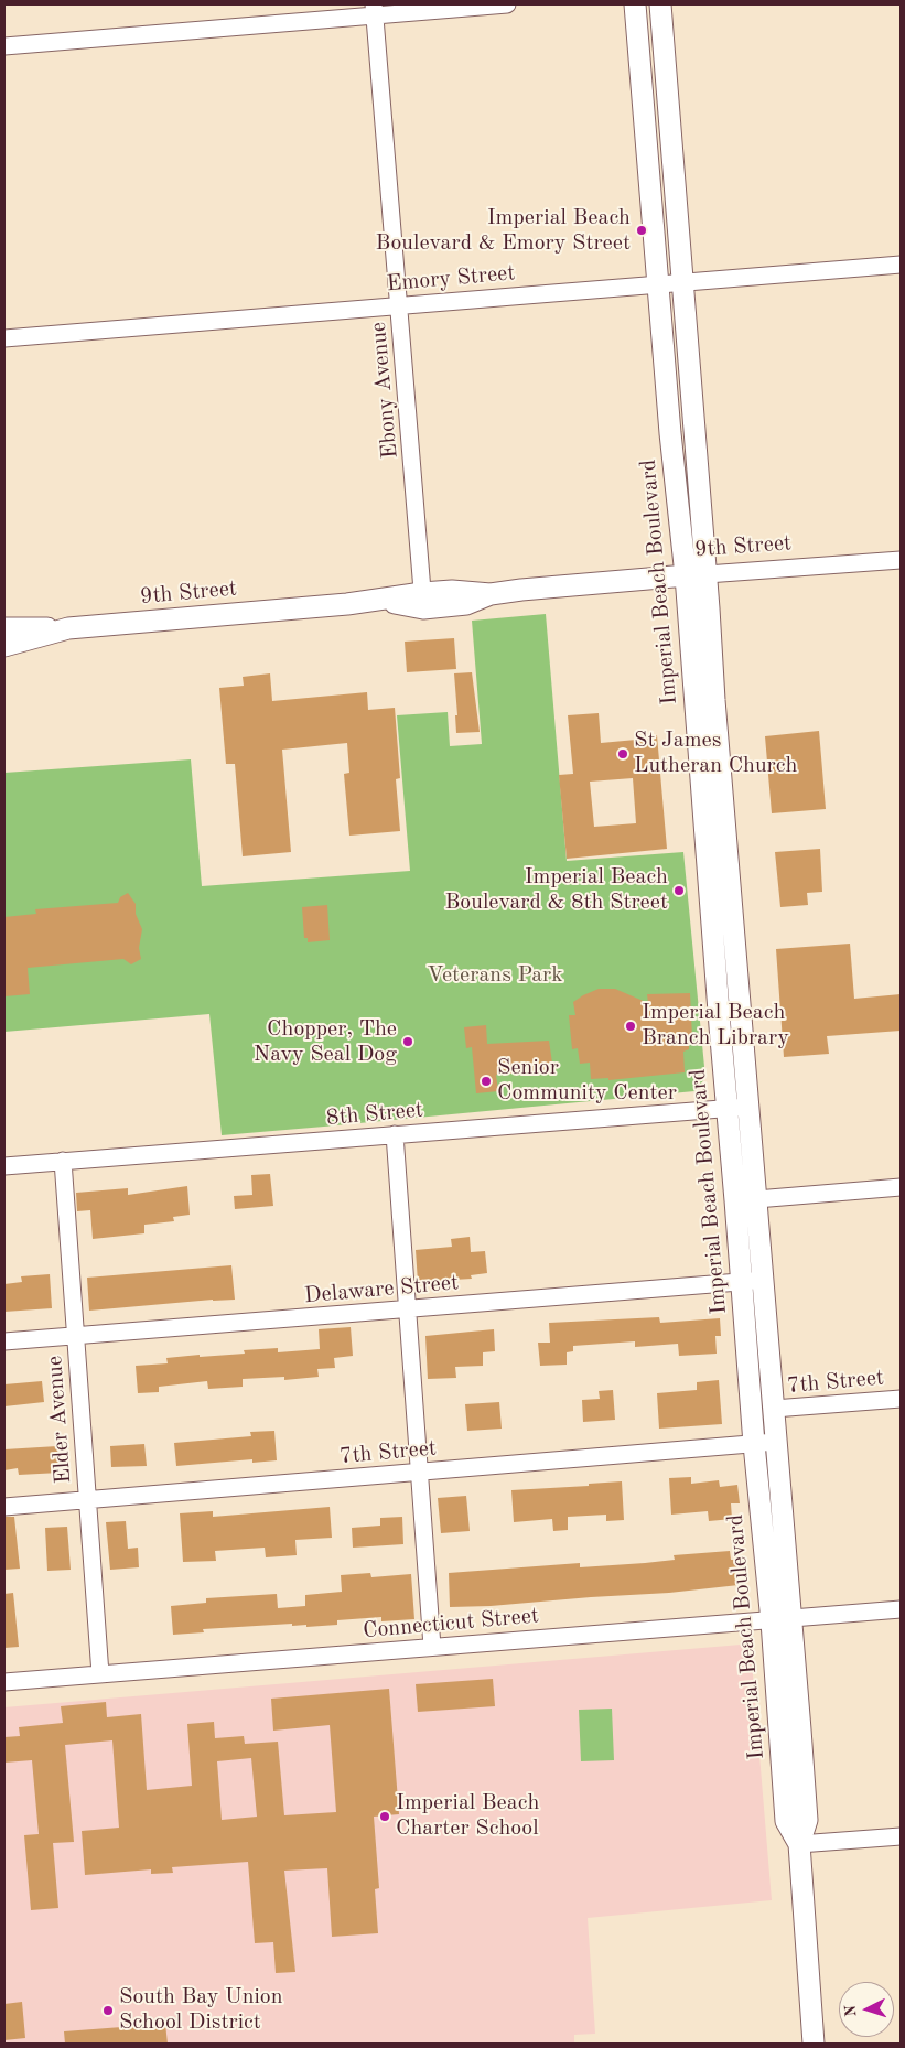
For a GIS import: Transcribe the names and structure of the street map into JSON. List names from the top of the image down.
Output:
{
  "streets": {
    "main road": ["9th Street", "Imperial Beach Boulevard"],
    "street": [
      "Emory Street",
      "Ebony Avenue",
      "8th Street",
      "Delaware Street",
      "7th Street",
      "Elder Avenue",
      "Connecticut Street"
    ]
  },
  "crossings": [
    ["Emory Street", "Ebony Avenue"],
    ["Emory Street", "Imperial Beach Boulevard"],
    ["Ebony Avenue", "9th Street"],
    ["9th Street", "Imperial Beach Boulevard"],
    ["Imperial Beach Boulevard", "8th Street"],
    ["Imperial Beach Boulevard", "Delaware Street"],
    ["Imperial Beach Boulevard", "7th Street"],
    ["Imperial Beach Boulevard", "Connecticut Street"],
    ["8th Street", "Elder Avenue"],
    ["Delaware Street", "Elder Avenue"],
    ["7th Street", "Elder Avenue"],
    ["Elder Avenue", "Connecticut Street"]
  ],
  "parks": ["Veterans Park"],
  "places": [
    "Imperial Beach Boulevard & Emory Street",
    "St James Lutheran Church",
    "Imperial Beach Boulevard & 8th Street",
    "Imperial Beach Branch Library",
    "Chopper, The Navy Seal Dog",
    "Senior Community Center",
    "Imperial Beach Charter School",
    "South Bay Union School District"
  ],
  "north": "left"
}
